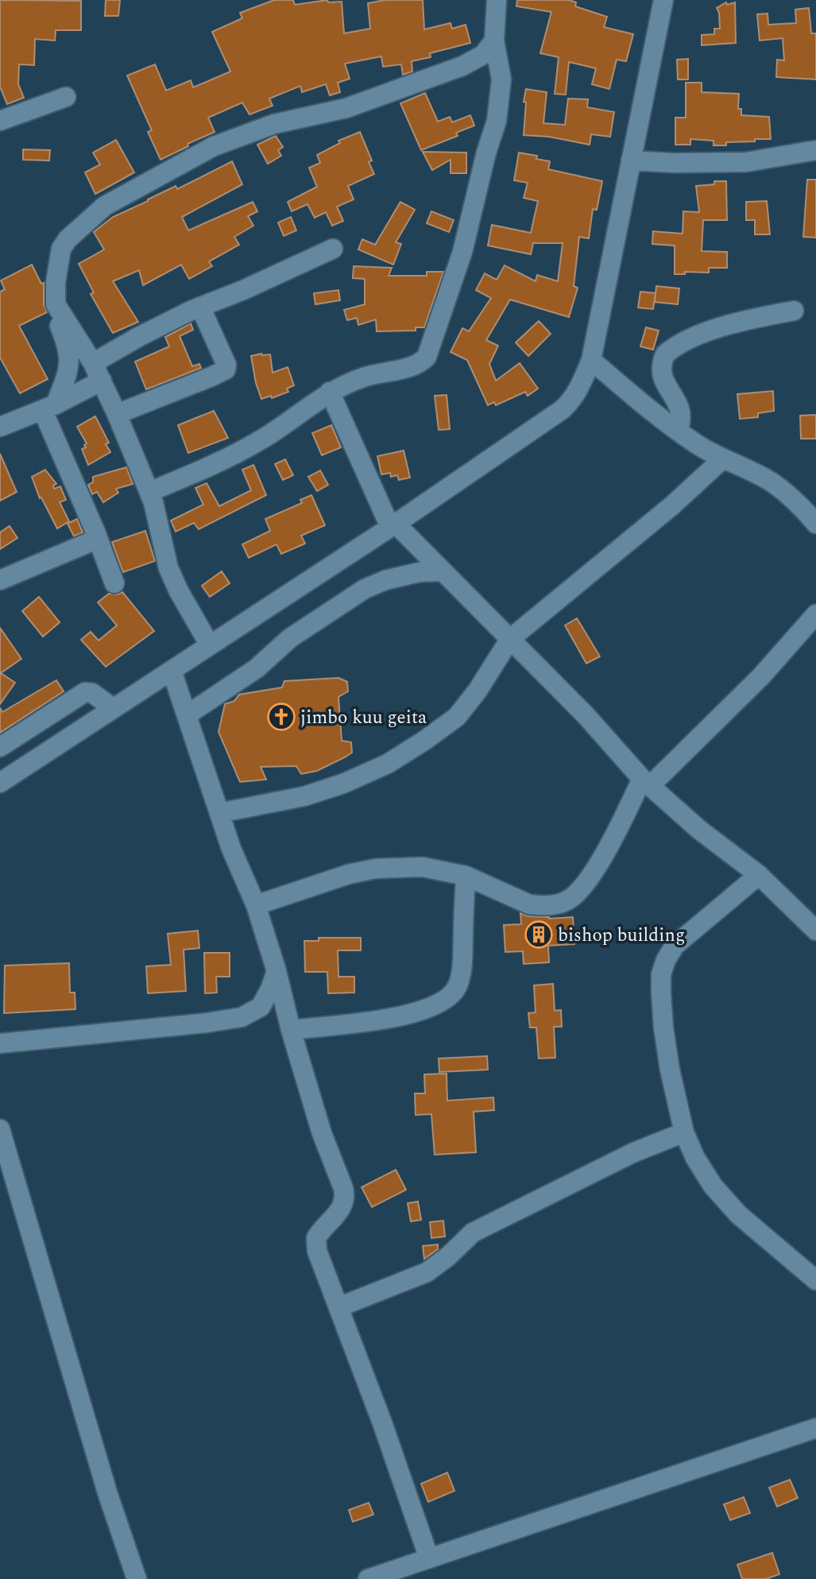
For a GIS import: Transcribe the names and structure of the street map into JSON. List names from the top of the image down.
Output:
{
  "places": {
    "church": ["jimbo kuu geita"],
    "building": ["bishop building"]
  }
}
